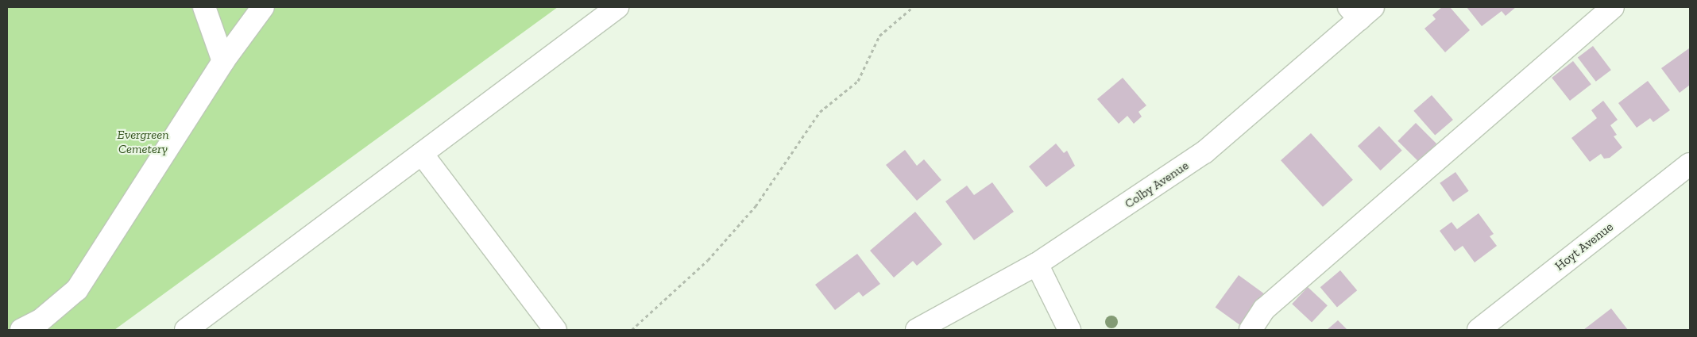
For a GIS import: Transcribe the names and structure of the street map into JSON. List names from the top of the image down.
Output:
{
  "streets": {
    "main road": ["Colby Avenue", "Hoyt Avenue"]
  },
  "parks": ["Evergreen Cemetery"]
}
